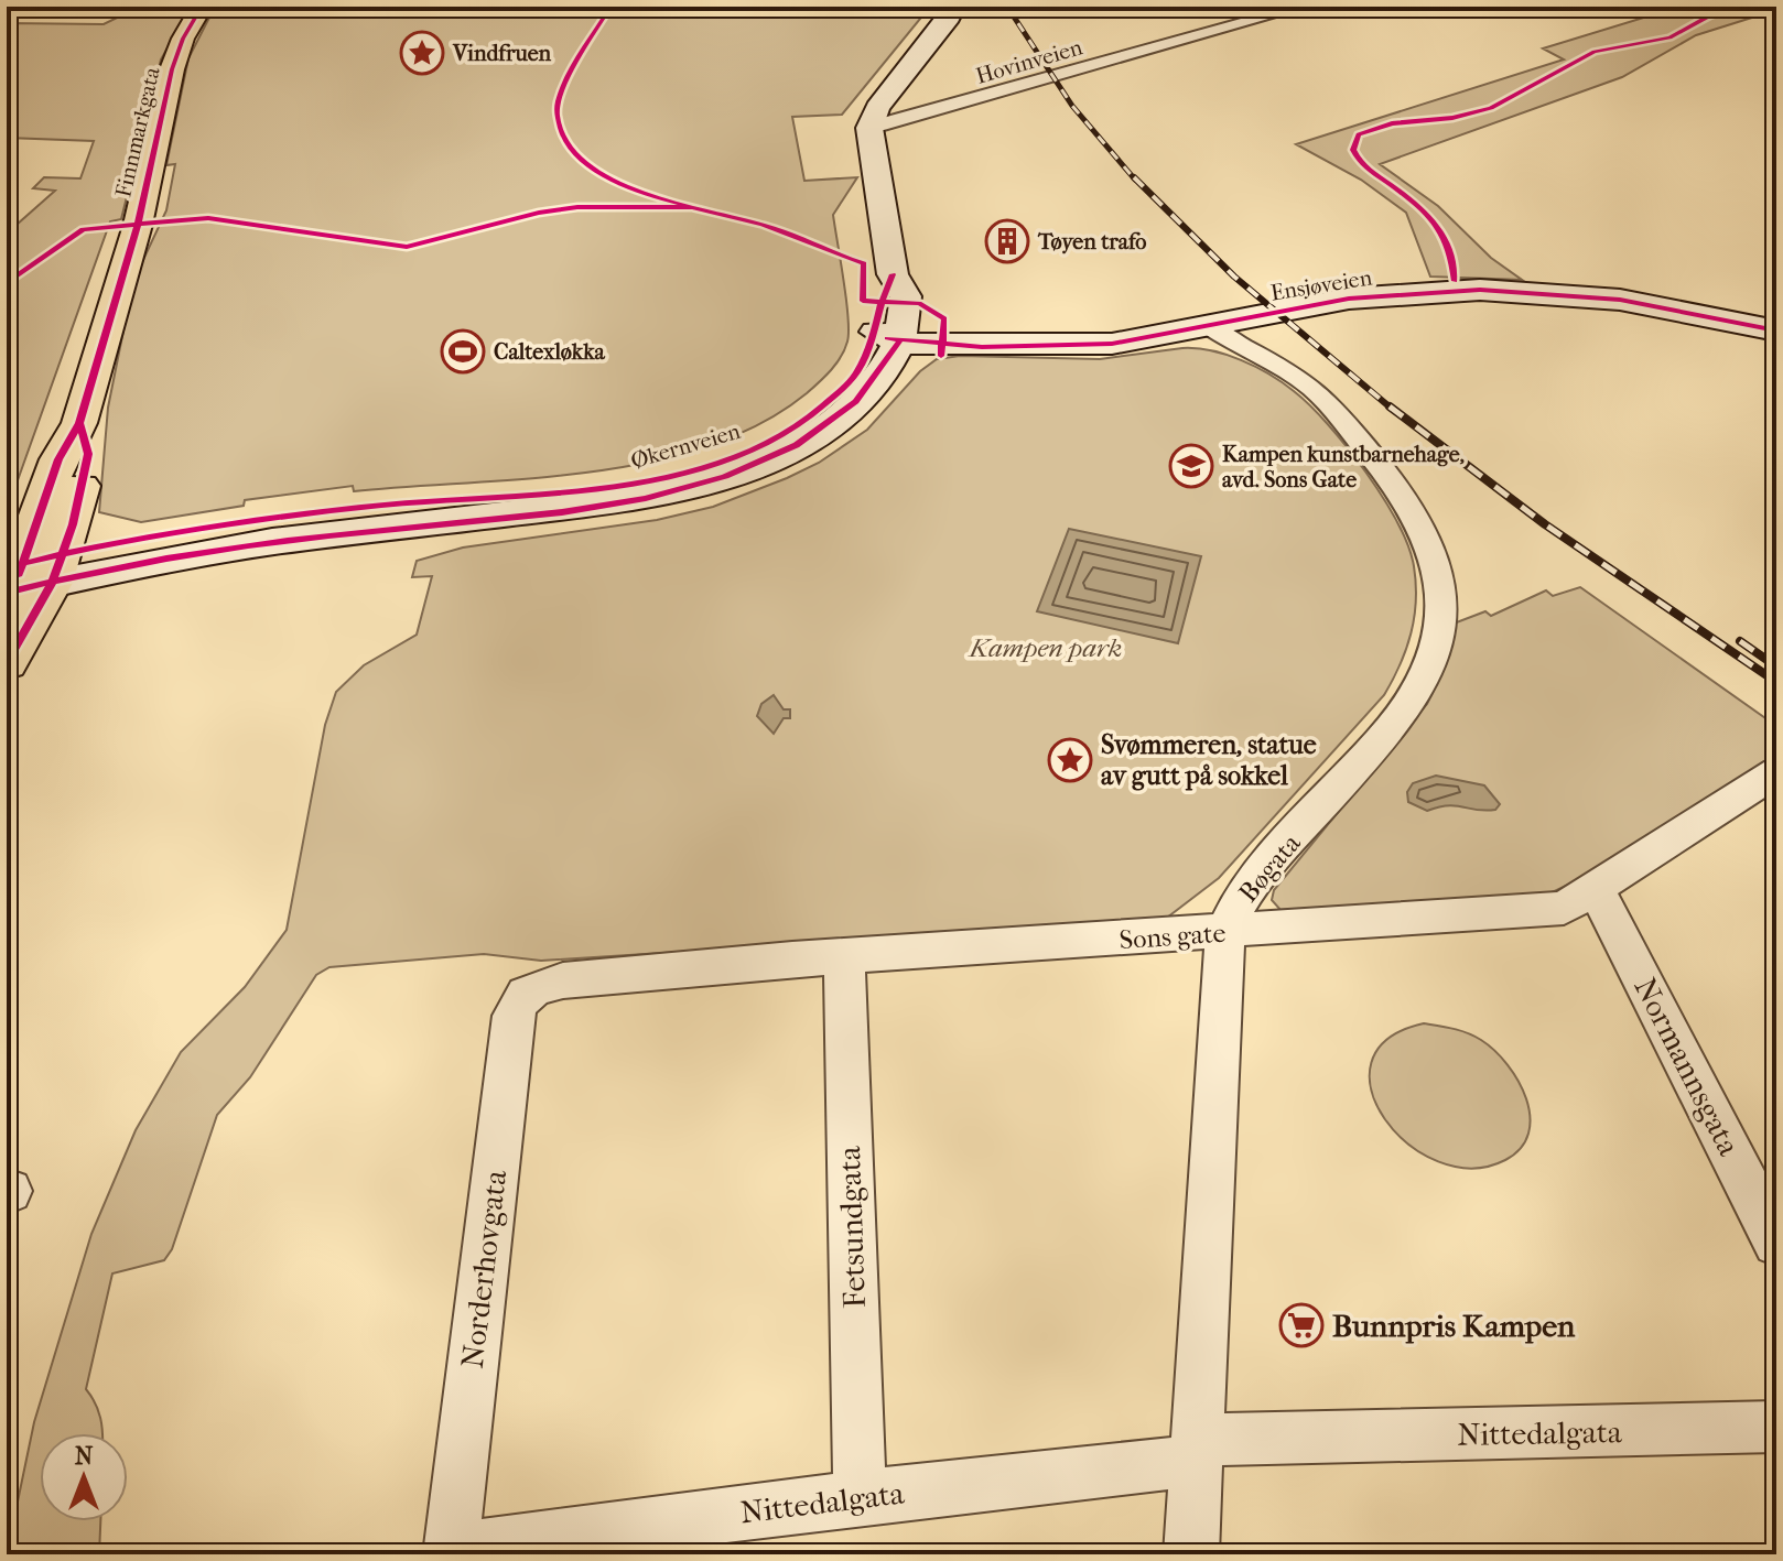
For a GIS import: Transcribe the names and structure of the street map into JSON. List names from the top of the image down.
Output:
{
  "streets": {
    "main road": ["Finnmarkgata", "Ensjøveien", "Økernveien"],
    "street": [
      "Hovinveien",
      "Bøgata",
      "Sons gate",
      "Normannsgata",
      "Fetsundgata",
      "Norderhovgata",
      "Nittedalgata"
    ]
  },
  "crossings": [
    ["Hovinveien", "Økernveien"],
    ["Finnmarkgata", "Økernveien"],
    ["Ensjøveien", "Økernveien"],
    ["Ensjøveien", "Bøgata"],
    ["Bøgata", "Sons gate"],
    ["Bøgata", "Nittedalgata"],
    ["Sons gate", "Normannsgata"],
    ["Sons gate", "Fetsundgata"],
    ["Sons gate", "Norderhovgata"],
    ["Fetsundgata", "Nittedalgata"],
    ["Norderhovgata", "Nittedalgata"]
  ],
  "parks": ["Kampen park"],
  "places": {
    "place": ["Vindfruen", "Svømmeren, statue av gutt på sokkel"],
    "building": ["Tøyen trafo"],
    "sports": ["Caltexløkka"],
    "school or university": ["Kampen kunstbarnehage, avd. Sons Gate"],
    "supermarket": ["Bunnpris Kampen"]
  },
  "north": "top"
}
